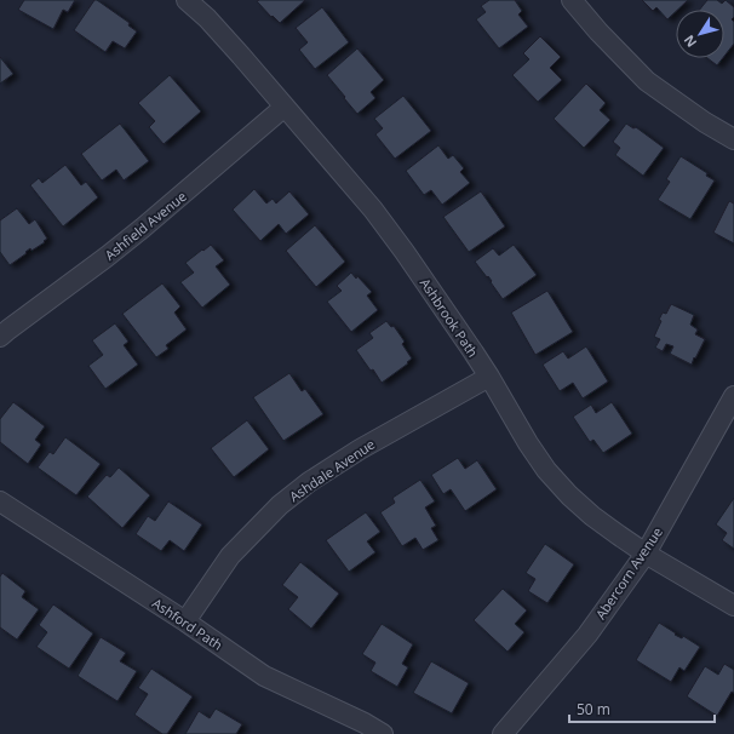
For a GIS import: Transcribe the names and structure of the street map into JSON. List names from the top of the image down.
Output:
{
  "streets": {
    "street": [
      "Ashfield Avenue",
      "Ashbrook Path",
      "Ashdale Avenue",
      "Abercorn Avenue",
      "Ashford Path"
    ]
  },
  "crossings": [
    ["Ashfield Avenue", "Ashbrook Path"],
    ["Ashbrook Path", "Ashdale Avenue"],
    ["Ashbrook Path", "Abercorn Avenue"],
    ["Ashdale Avenue", "Ashford Path"]
  ],
  "scale_bar": "50 m",
  "north": "bottom left"
}
